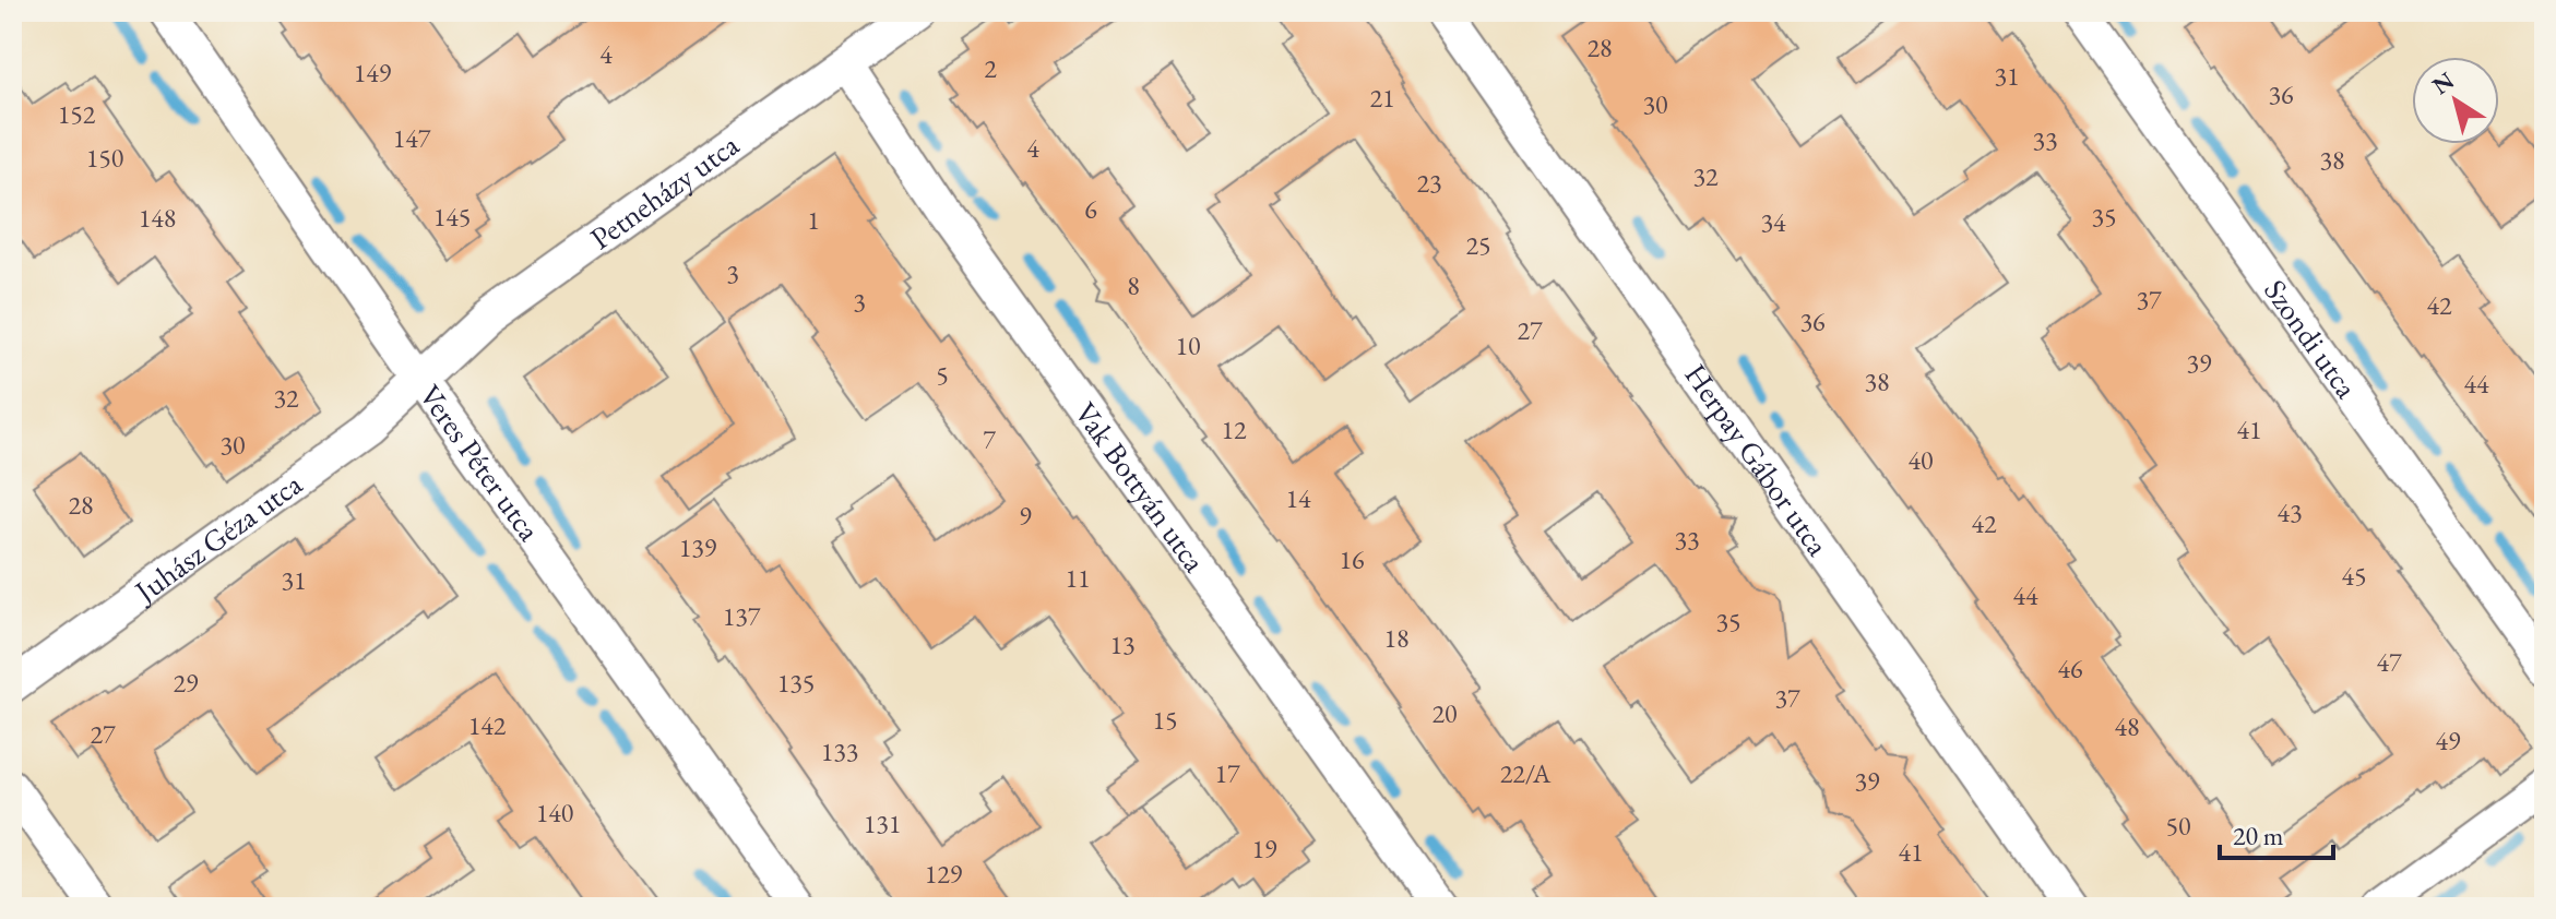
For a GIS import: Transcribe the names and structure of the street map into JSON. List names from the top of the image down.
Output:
{
  "streets": {
    "street": [
      "Petneházy utca",
      "Szondi utca",
      "Herpay Gábor utca",
      "Veres Péter utca",
      "Vak Bottyán utca",
      "Juhász Géza utca"
    ]
  },
  "crossings": [
    ["Petneházy utca", "Veres Péter utca"],
    ["Petneházy utca", "Vak Bottyán utca"],
    ["Petneházy utca", "Juhász Géza utca"],
    ["Veres Péter utca", "Juhász Géza utca"]
  ],
  "house_numbers": [
    "28",
    "4",
    "2",
    "149",
    "31",
    "36",
    "21",
    "30",
    "152",
    "147",
    "33",
    "4",
    "150",
    "38",
    "32",
    "23",
    "6",
    "145",
    "35",
    "148",
    "1",
    "34",
    "25",
    "3",
    "8",
    "37",
    "3",
    "42",
    "36",
    "27",
    "10",
    "39",
    "5",
    "38",
    "44",
    "32",
    "12",
    "41",
    "7",
    "30",
    "40",
    "14",
    "28",
    "43",
    "9",
    "42",
    "33",
    "139",
    "16",
    "45",
    "11",
    "31",
    "44",
    "137",
    "35",
    "18",
    "13",
    "47",
    "46",
    "29",
    "135",
    "37",
    "20",
    "15",
    "142",
    "48",
    "27",
    "49",
    "133",
    "17",
    "22/A",
    "39",
    "140",
    "131",
    "50",
    "19",
    "41",
    "129"
  ],
  "scale_bar": "20 m",
  "north": "top left"
}
